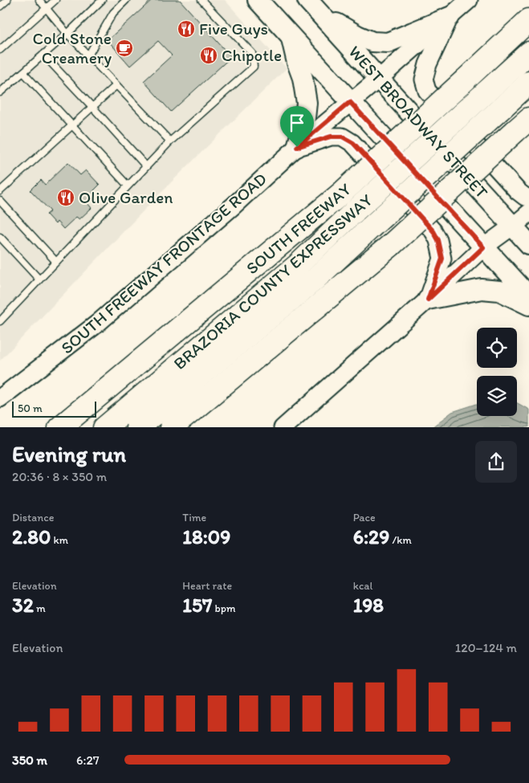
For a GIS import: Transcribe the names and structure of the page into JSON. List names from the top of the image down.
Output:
{
  "streets": {
    "highway": ["SOUTH FREEWAY", "BRAZORIA COUNTY EXPRESSWAY"],
    "main road": ["WEST BROADWAY STREET", "SOUTH FREEWAY FRONTAGE ROAD"]
  },
  "crossings": [
    ["WEST BROADWAY STREET", "SOUTH FREEWAY FRONTAGE ROAD"]
  ],
  "places": {
    "restaurant": ["Five Guys", "Chipotle", "Olive Garden"],
    "cafe": ["Cold Stone Creamery"]
  },
  "scale_bar": "50 m",
  "page": {
    "scale": "50 m",
    "heading": ["Evening run", "20:36 · 8 × 350 m"],
    "stats": [
      ["Distance", "2.80 km"],
      ["Time", "18:09"],
      ["Pace", "6:29 /km"],
      ["Elevation", "32 m"],
      ["Heart rate", "157 bpm"],
      ["kcal", "198"]
    ],
    "chart": ["Elevation", "120–124 m"],
    "list": [
      {
        "name": "350 m",
        "note": "6:27"
      }
    ]
  }
}
